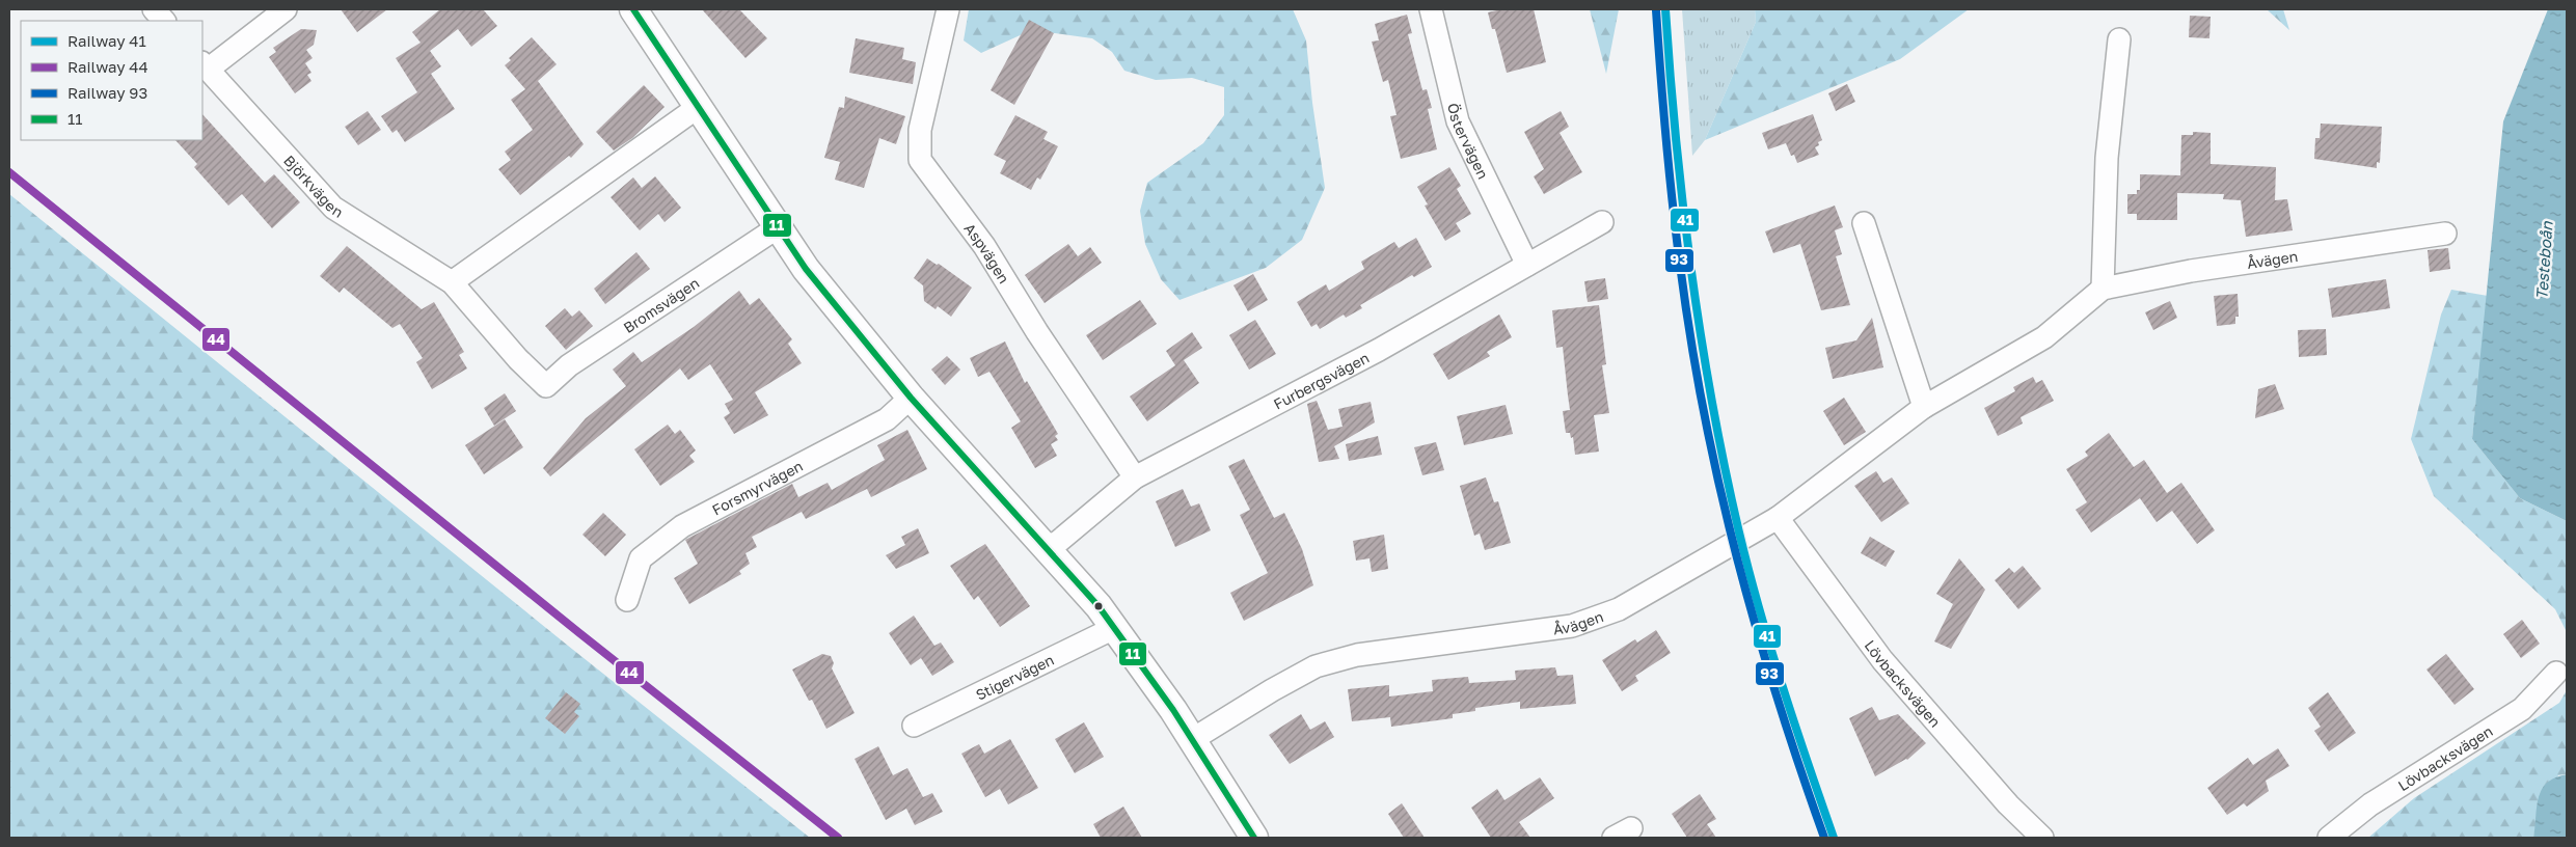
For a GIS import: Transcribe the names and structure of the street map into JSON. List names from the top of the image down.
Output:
{
  "streets": {
    "street": [
      "Östervägen",
      "Björkvägen",
      "Aspvägen",
      "Åvägen",
      "Bromsvägen",
      "Furbergsvägen",
      "Forsmyrvägen",
      "Stigervägen",
      "Lövbacksvägen"
    ]
  },
  "crossings": [
    ["Östervägen", "Furbergsvägen"],
    ["Björkvägen", "Bromsvägen"],
    ["Aspvägen", "Furbergsvägen"],
    ["Åvägen", "Lövbacksvägen"]
  ],
  "water": ["Testeboån"],
  "lines": [
    "rail line 41",
    "transit line 11",
    "rail line 93",
    "rail line 44"
  ],
  "legend": [
    "Railway 41",
    "Railway 44",
    "Railway 93",
    "11"
  ]
}
